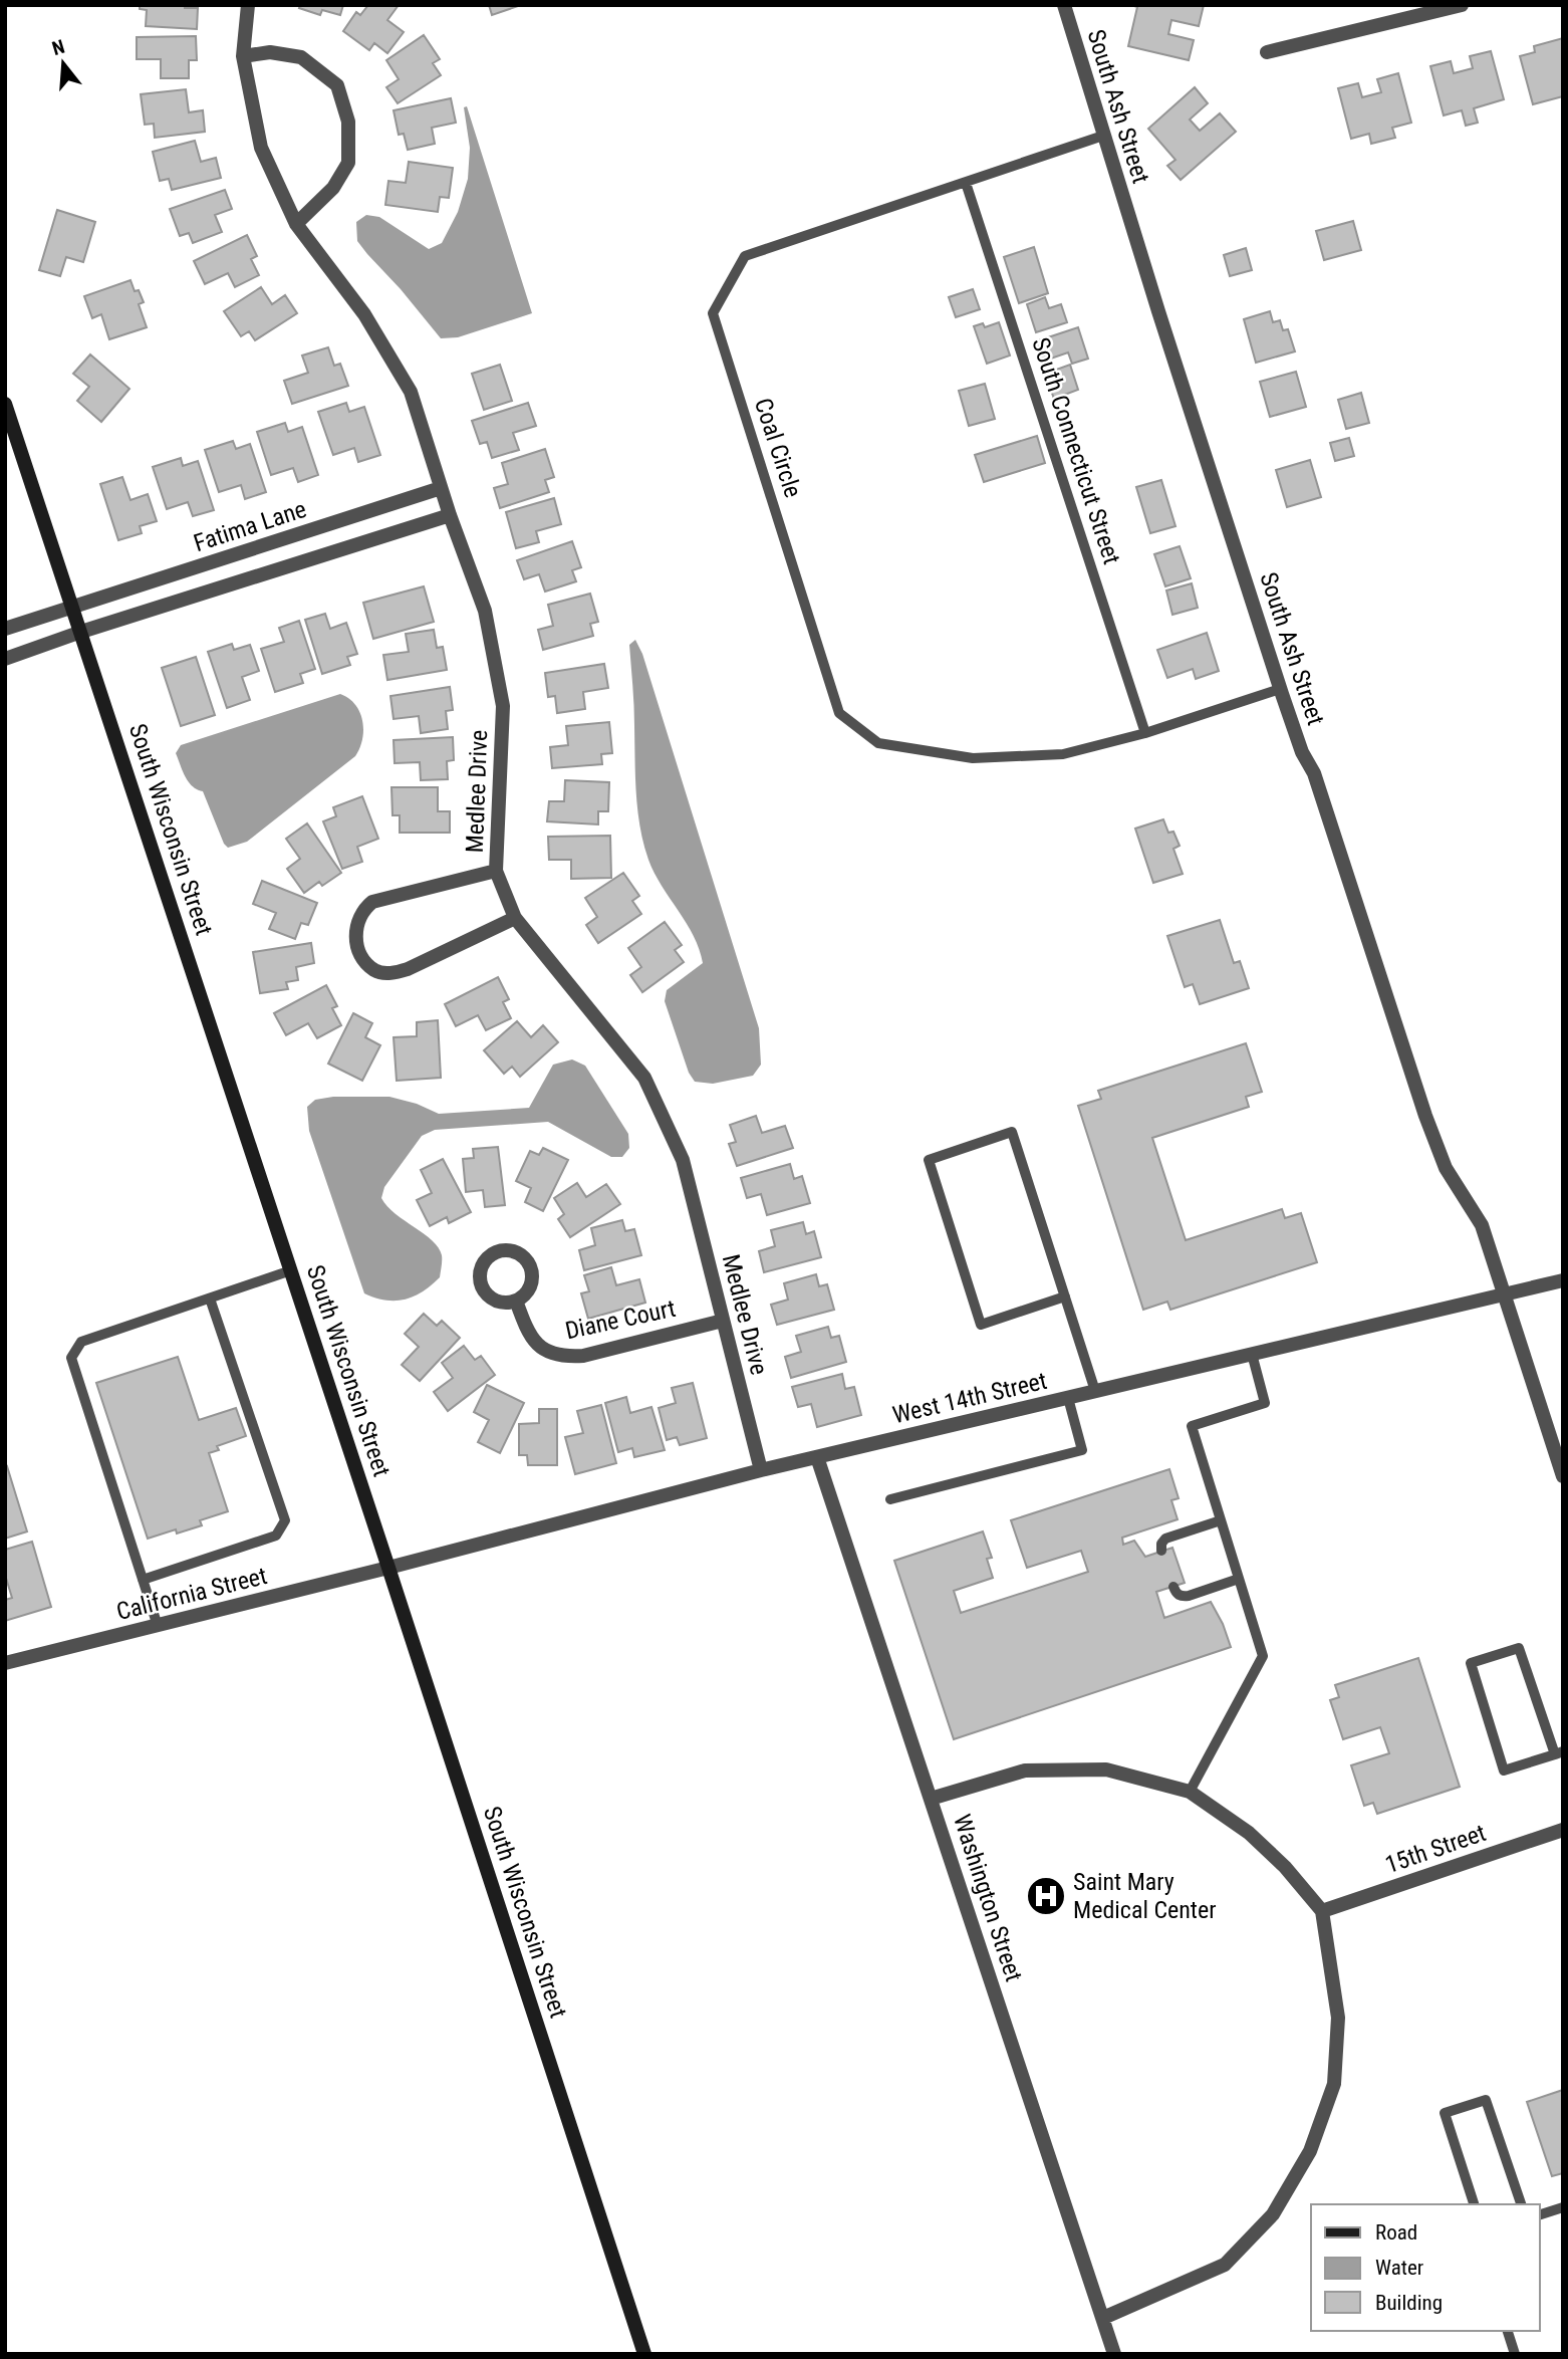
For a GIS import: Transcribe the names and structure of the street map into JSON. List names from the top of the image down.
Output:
{
  "streets": {
    "street": [
      "South Ash Street",
      "Fatima Lane",
      "Medlee Drive",
      "South Wisconsin Street",
      "Diane Court",
      "West 14th Street",
      "California Street",
      "15th Street",
      "Washington Street"
    ],
    "lane": ["Coal Circle", "South Connecticut Street"]
  },
  "crossings": [
    ["South Ash Street", "Coal Circle"],
    ["South Ash Street", "West 14th Street"],
    ["Coal Circle", "South Connecticut Street"],
    ["Fatima Lane", "Medlee Drive"],
    ["Fatima Lane", "South Wisconsin Street"],
    ["Medlee Drive", "Diane Court"],
    ["Medlee Drive", "West 14th Street"],
    ["South Wisconsin Street", "West 14th Street"],
    ["South Wisconsin Street", "California Street"],
    ["West 14th Street", "California Street"],
    ["West 14th Street", "Washington Street"]
  ],
  "places": {
    "hospital": ["Saint Mary Medical Center"]
  },
  "legend": ["Road", "Water", "Building"],
  "north": "top"
}
